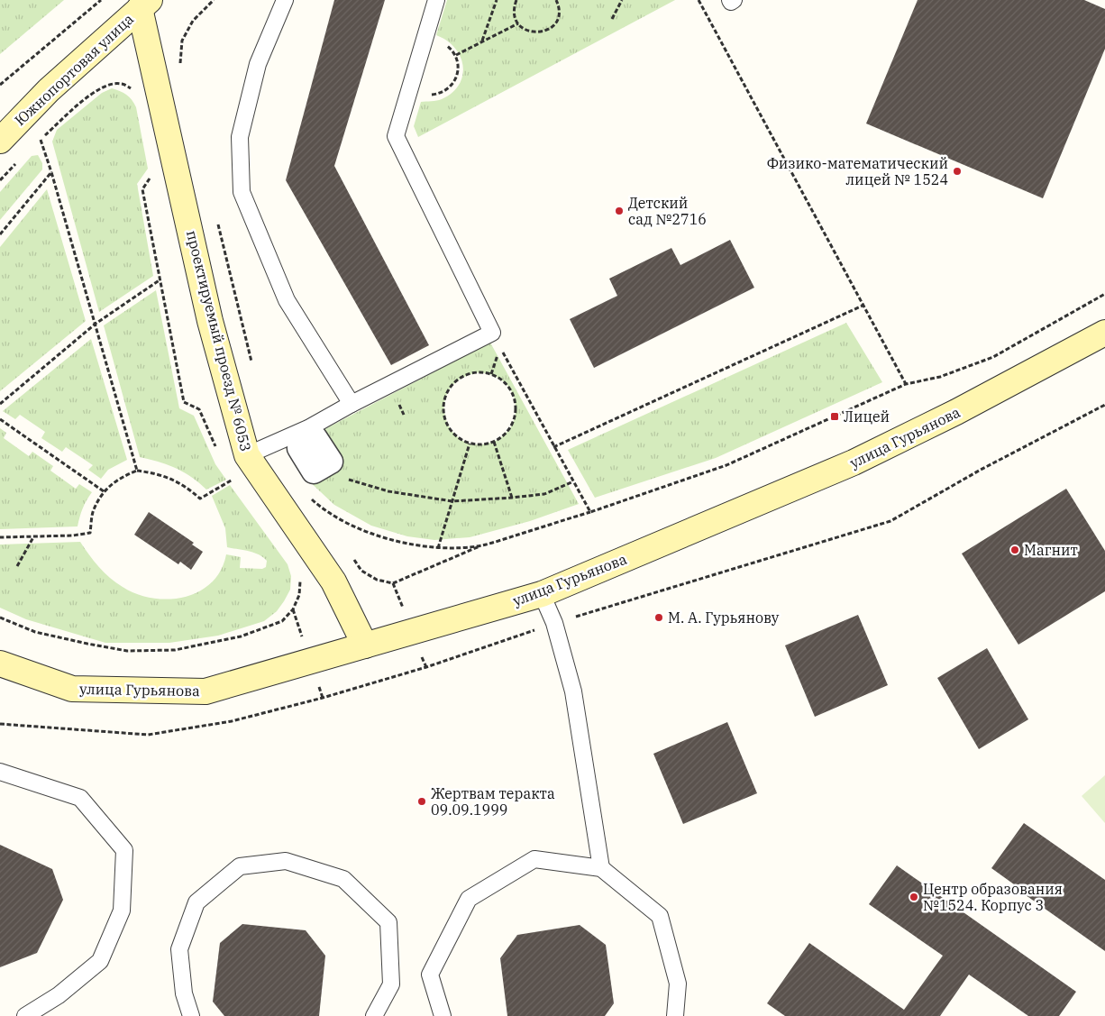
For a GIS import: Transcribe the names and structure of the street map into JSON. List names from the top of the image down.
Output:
{
  "streets": {
    "main road": ["Южнопортовая улица", "проектируемый проезд № 6053", "улица Гурьянова"]
  },
  "crossings": [
    ["Южнопортовая улица", "проектируемый проезд № 6053"],
    ["проектируемый проезд № 6053", "улица Гурьянова"]
  ],
  "places": {
    "other": [
      "Физико-математический лицей № 1524",
      "Детский сад №2716",
      "Магнит",
      "М. А. Гурьянову",
      "Жертвам теракта 09.09.1999",
      "Центр образования №1524. Корпус 3"
    ],
    "transit": ["Лицей"]
  }
}
